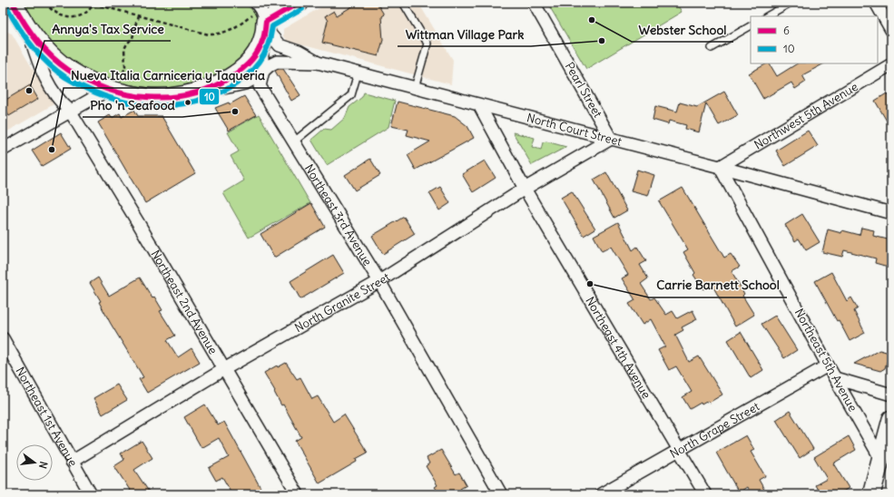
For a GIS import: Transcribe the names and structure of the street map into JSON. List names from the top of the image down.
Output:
{
  "streets": {
    "street": [
      "Pearl Street",
      "Northwest 5th Avenue",
      "North Court Street",
      "Northeast 3rd Avenue",
      "Northeast 2nd Avenue",
      "North Granite Street",
      "Northeast 4th Avenue",
      "Northeast 5th Avenue",
      "Northeast 1st Avenue",
      "North Grape Street"
    ]
  },
  "crossings": [
    ["Pearl Street", "North Court Street"],
    ["Pearl Street", "North Granite Street"],
    ["Northwest 5th Avenue", "North Court Street"],
    ["Northwest 5th Avenue", "Northeast 5th Avenue"],
    ["North Court Street", "North Granite Street"],
    ["North Court Street", "Northeast 4th Avenue"],
    ["North Court Street", "Northeast 5th Avenue"],
    ["Northeast 3rd Avenue", "North Granite Street"],
    ["Northeast 2nd Avenue", "North Granite Street"],
    ["North Granite Street", "Northeast 4th Avenue"],
    ["North Granite Street", "Northeast 1st Avenue"],
    ["Northeast 4th Avenue", "North Grape Street"],
    ["Northeast 5th Avenue", "North Grape Street"]
  ],
  "places": [
    "Webster School",
    "Wittman Village Park",
    "Annya's Tax Service",
    "Pho 'n Seafood",
    "Nueva Italia Carniceria y Taqueria",
    "Carrie Barnett School"
  ],
  "lines": ["transit line 6", "transit line 10"],
  "legend": ["6", "10"],
  "north": "right"
}
